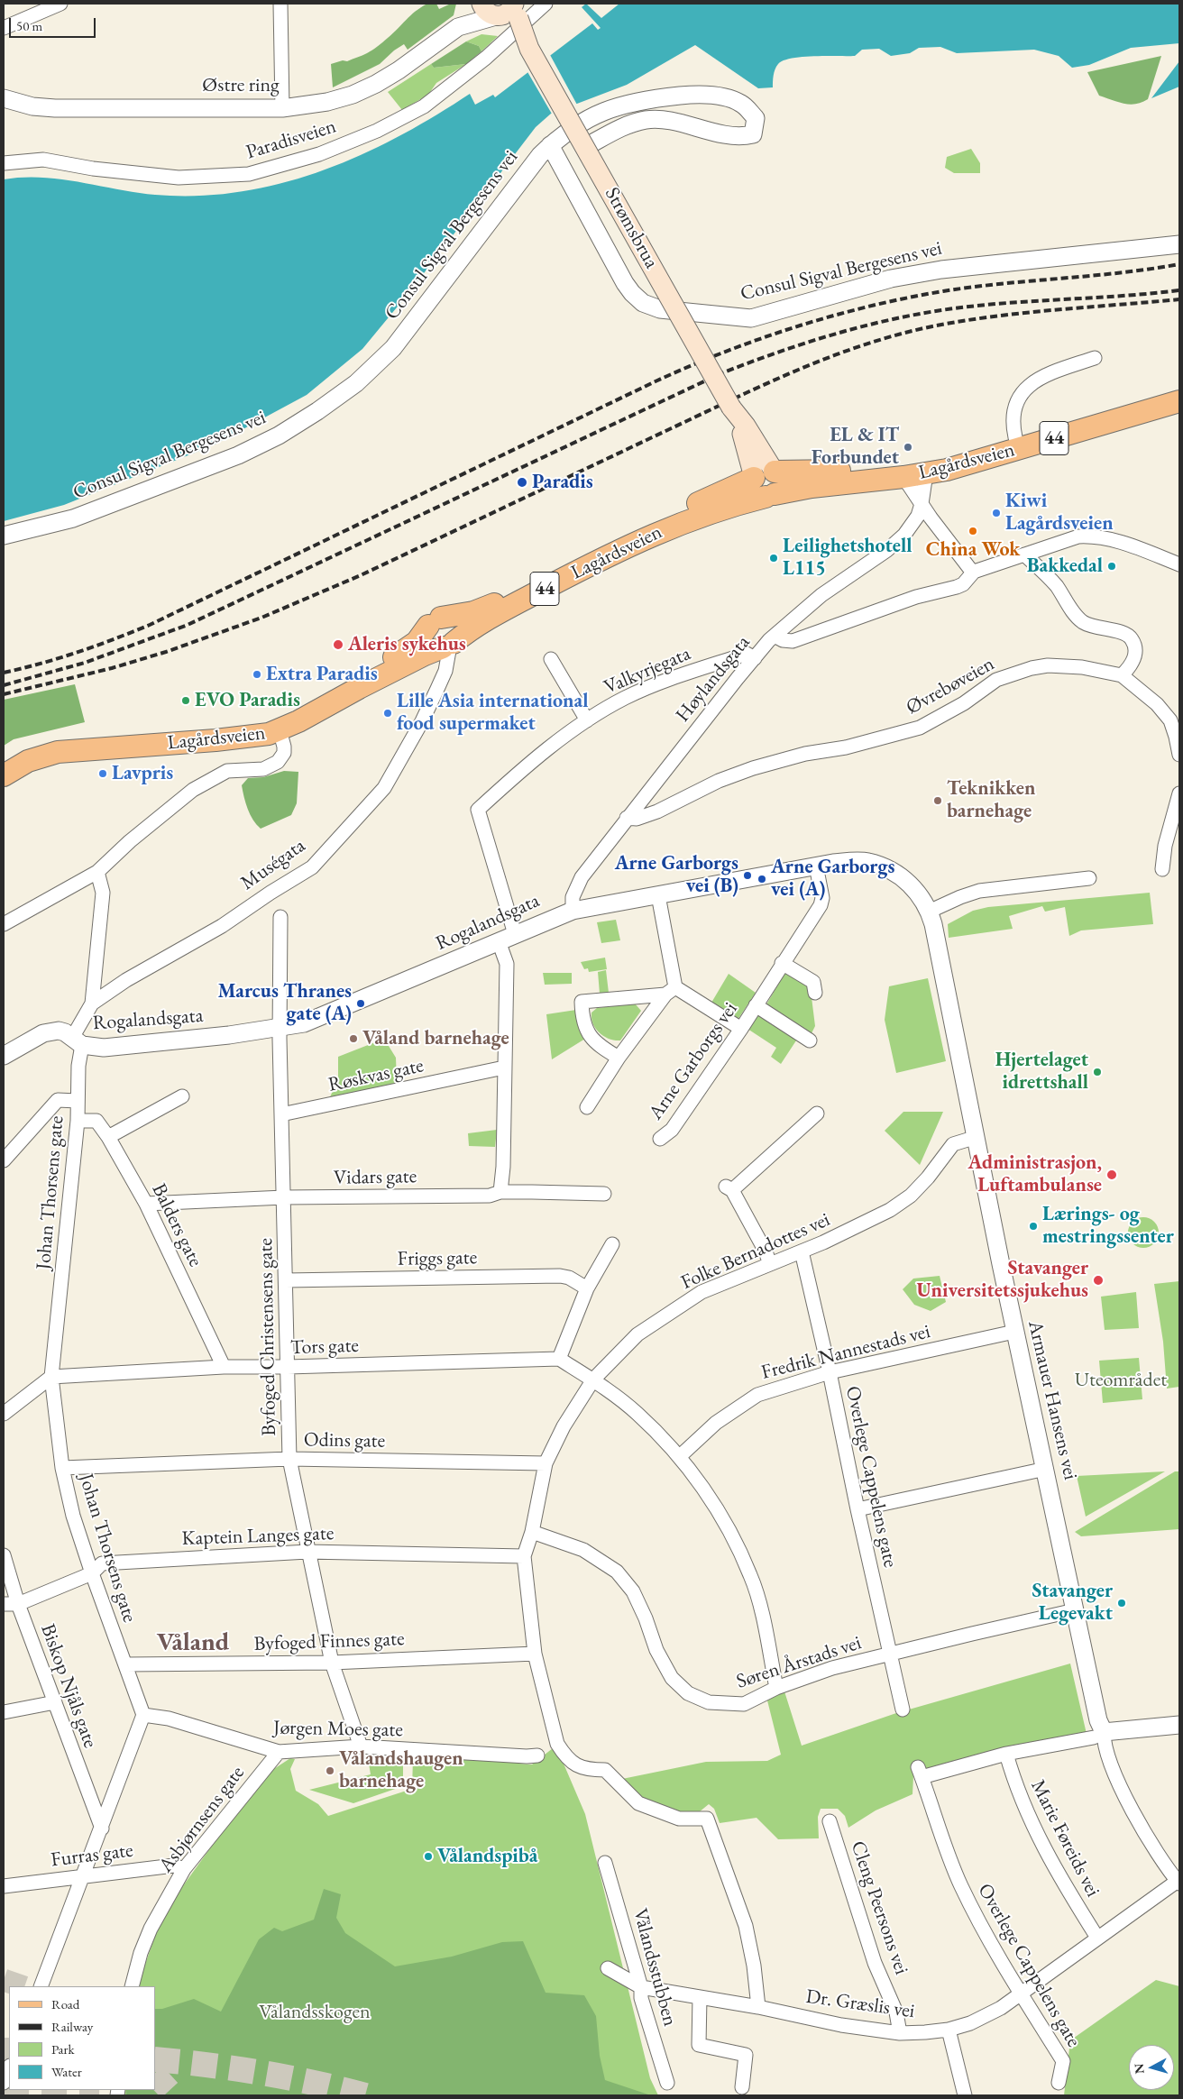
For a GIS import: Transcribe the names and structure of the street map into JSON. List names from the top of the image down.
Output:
{
  "streets": {
    "main road": ["Strømsbrua", "44", "Lagårdsveien"],
    "street": [
      "Østre ring",
      "Paradisveien",
      "Consul Sigval Bergesens vei",
      "Valkyrjegata",
      "Høylandsgata",
      "Øvrebøveien",
      "Muségata",
      "Rogalandsgata",
      "Arne Garborgs vei",
      "Røskvas gate",
      "Vidars gate",
      "Johan Thorsens gate",
      "Balders gate",
      "Folke Bernadottes vei",
      "Friggs gate",
      "Byfoged Christensens gate",
      "Tors gate",
      "Fredrik Nannestads vei",
      "Armauer Hansens vei",
      "Odins gate",
      "Overlege Cappelens gate",
      "Kaptein Langes gate",
      "Byfoged Finnes gate",
      "Søren Årstads vei",
      "Biskop Njåls gate",
      "Jørgen Moes gate",
      "Asbjørnsens gate",
      "Marie Føreids vei",
      "Furras gate",
      "Cleng Peersons vei",
      "Vålandsstubben",
      "Dr. Græslis vei"
    ]
  },
  "crossings": [
    ["Østre ring", "Strømsbrua"],
    ["Strømsbrua", "Consul Sigval Bergesens vei"],
    ["Strømsbrua", "Lagårdsveien"],
    ["Lagårdsveien", "Høylandsgata"],
    ["Lagårdsveien", "Muségata"],
    ["Valkyrjegata", "Høylandsgata"],
    ["Valkyrjegata", "Rogalandsgata"],
    ["Høylandsgata", "Øvrebøveien"],
    ["Høylandsgata", "Rogalandsgata"],
    ["Muségata", "Rogalandsgata"],
    ["Muségata", "Johan Thorsens gate"],
    ["Rogalandsgata", "Arne Garborgs vei"],
    ["Rogalandsgata", "Johan Thorsens gate"],
    ["Rogalandsgata", "Byfoged Christensens gate"],
    ["Rogalandsgata", "Armauer Hansens vei"],
    ["Røskvas gate", "Byfoged Christensens gate"],
    ["Vidars gate", "Balders gate"],
    ["Vidars gate", "Byfoged Christensens gate"],
    ["Johan Thorsens gate", "Balders gate"],
    ["Johan Thorsens gate", "Tors gate"],
    ["Johan Thorsens gate", "Odins gate"],
    ["Johan Thorsens gate", "Kaptein Langes gate"],
    ["Johan Thorsens gate", "Byfoged Finnes gate"],
    ["Johan Thorsens gate", "Jørgen Moes gate"],
    ["Balders gate", "Tors gate"],
    ["Folke Bernadottes vei", "Armauer Hansens vei"],
    ["Folke Bernadottes vei", "Odins gate"],
    ["Folke Bernadottes vei", "Overlege Cappelens gate"],
    ["Folke Bernadottes vei", "Kaptein Langes gate"],
    ["Folke Bernadottes vei", "Byfoged Finnes gate"],
    ["Folke Bernadottes vei", "Søren Årstads vei"],
    ["Folke Bernadottes vei", "Dr. Græslis vei"],
    ["Friggs gate", "Byfoged Christensens gate"],
    ["Byfoged Christensens gate", "Tors gate"],
    ["Byfoged Christensens gate", "Odins gate"],
    ["Byfoged Christensens gate", "Kaptein Langes gate"],
    ["Byfoged Christensens gate", "Byfoged Finnes gate"],
    ["Byfoged Christensens gate", "Jørgen Moes gate"],
    ["Fredrik Nannestads vei", "Armauer Hansens vei"],
    ["Fredrik Nannestads vei", "Overlege Cappelens gate"],
    ["Armauer Hansens vei", "Søren Årstads vei"],
    ["Armauer Hansens vei", "Dr. Græslis vei"],
    ["Overlege Cappelens gate", "Søren Årstads vei"],
    ["Overlege Cappelens gate", "Marie Føreids vei"],
    ["Overlege Cappelens gate", "Dr. Græslis vei"],
    ["Kaptein Langes gate", "Biskop Njåls gate"],
    ["Jørgen Moes gate", "Asbjørnsens gate"],
    ["Asbjørnsens gate", "Furras gate"],
    ["Marie Føreids vei", "Dr. Græslis vei"],
    ["Cleng Peersons vei", "Dr. Græslis vei"],
    ["Vålandsstubben", "Dr. Græslis vei"]
  ],
  "districts": ["Våland"],
  "parks": ["Uteområdet", "Vålandsskogen"],
  "places": [
    "EL & IT Forbundet",
    "Paradis",
    "Kiwi Lagårdsveien",
    "China Wok",
    "Leilighetshotell L115",
    "Bakkedal",
    "Aleris sykehus",
    "Extra Paradis",
    "EVO Paradis",
    "Lille Asia international food supermaket",
    "Lavpris",
    "Teknikken barnehage",
    "Arne Garborgs vei (B)",
    "Arne Garborgs vei (A)",
    "Marcus Thranes gate (A)",
    "Våland barnehage",
    "Hjertelaget idrettshall",
    "Administrasjon, Luftambulanse",
    "Lærings- og mestringssenter",
    "Stavanger Universitetssjukehus",
    "Stavanger Legevakt",
    "Vålandshaugen barnehage",
    "Vålandspibå"
  ],
  "legend": [
    "Road",
    "Railway",
    "Park",
    "Water"
  ],
  "scale_bar": "50 m",
  "north": "left"
}
